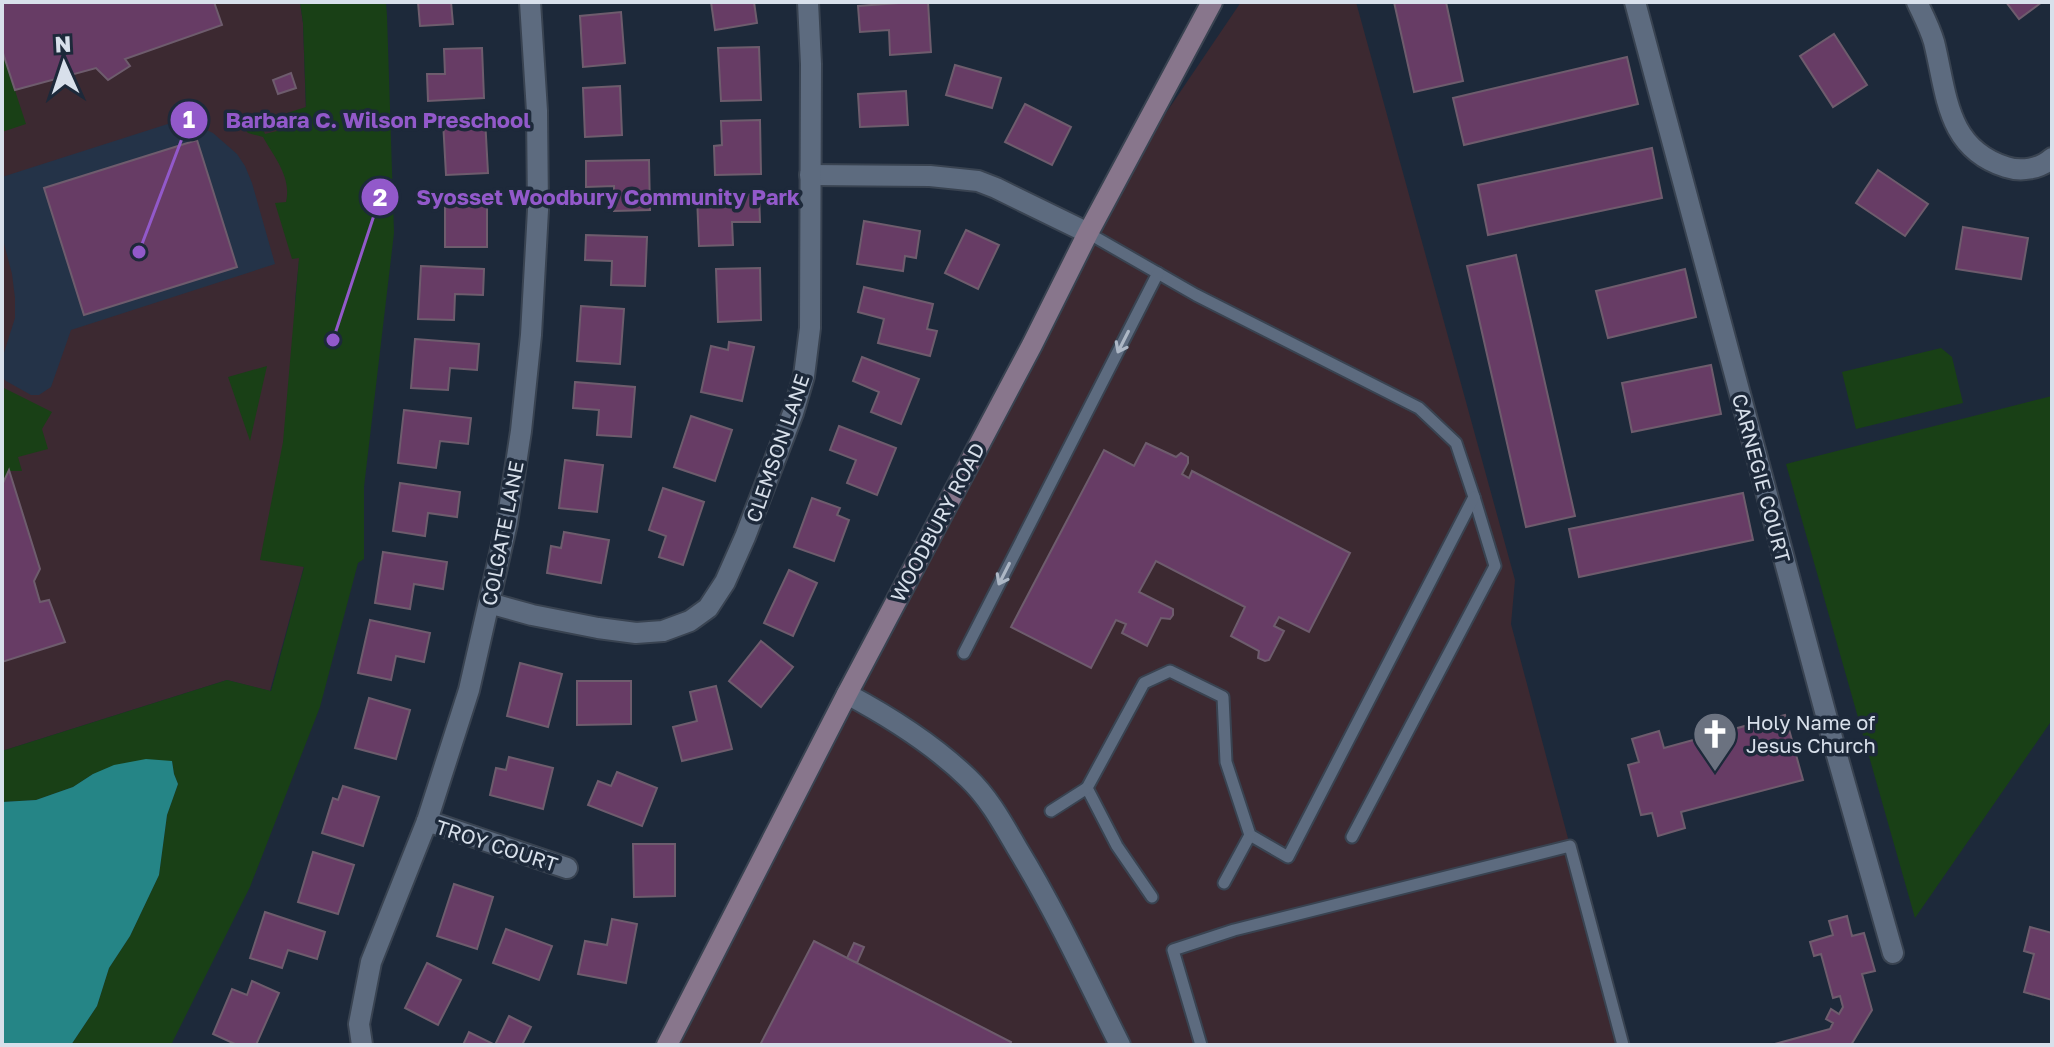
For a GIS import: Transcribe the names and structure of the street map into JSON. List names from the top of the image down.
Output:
{
  "streets": {
    "main road": ["WOODBURY ROAD"],
    "street": [
      "CLEMSON LANE",
      "CARNEGIE COURT",
      "COLGATE LANE",
      "TROY COURT"
    ]
  },
  "crossings": [
    ["CLEMSON LANE", "COLGATE LANE"],
    ["COLGATE LANE", "TROY COURT"]
  ],
  "places": {
    "other": ["Barbara C. Wilson Preschool", "Syosset Woodbury Community Park"],
    "church": ["Holy Name of Jesus Church"]
  },
  "north": "top"
}
